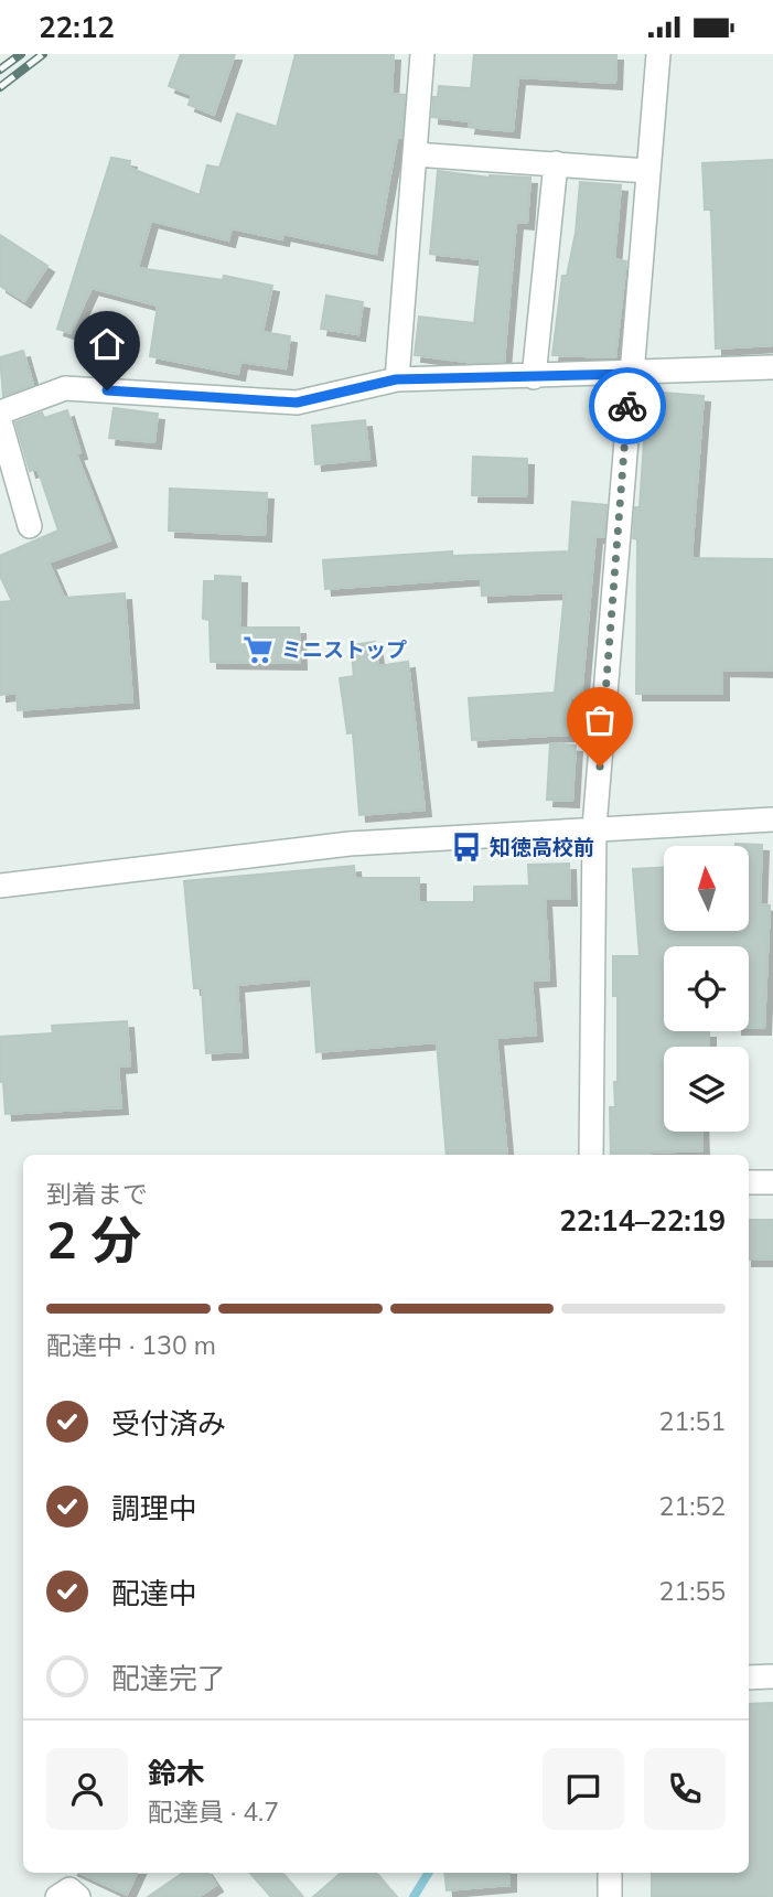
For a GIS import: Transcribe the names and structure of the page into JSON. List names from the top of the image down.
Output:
{
  "places": {
    "supermarket": ["ミニストップ"],
    "bus stop": ["知徳高校前"]
  },
  "north": "top",
  "page": {
    "status": "22:12",
    "heading": ["2 分", "到着まで", "22:14–22:19"],
    "panel": ["鈴木", "配達員 · 4.7"],
    "bar": "配達中 · 130 m",
    "list": [
      ["受付済み", "21:51"],
      ["調理中", "21:52"],
      ["配達中", "21:55"],
      "配達完了"
    ]
  }
}
